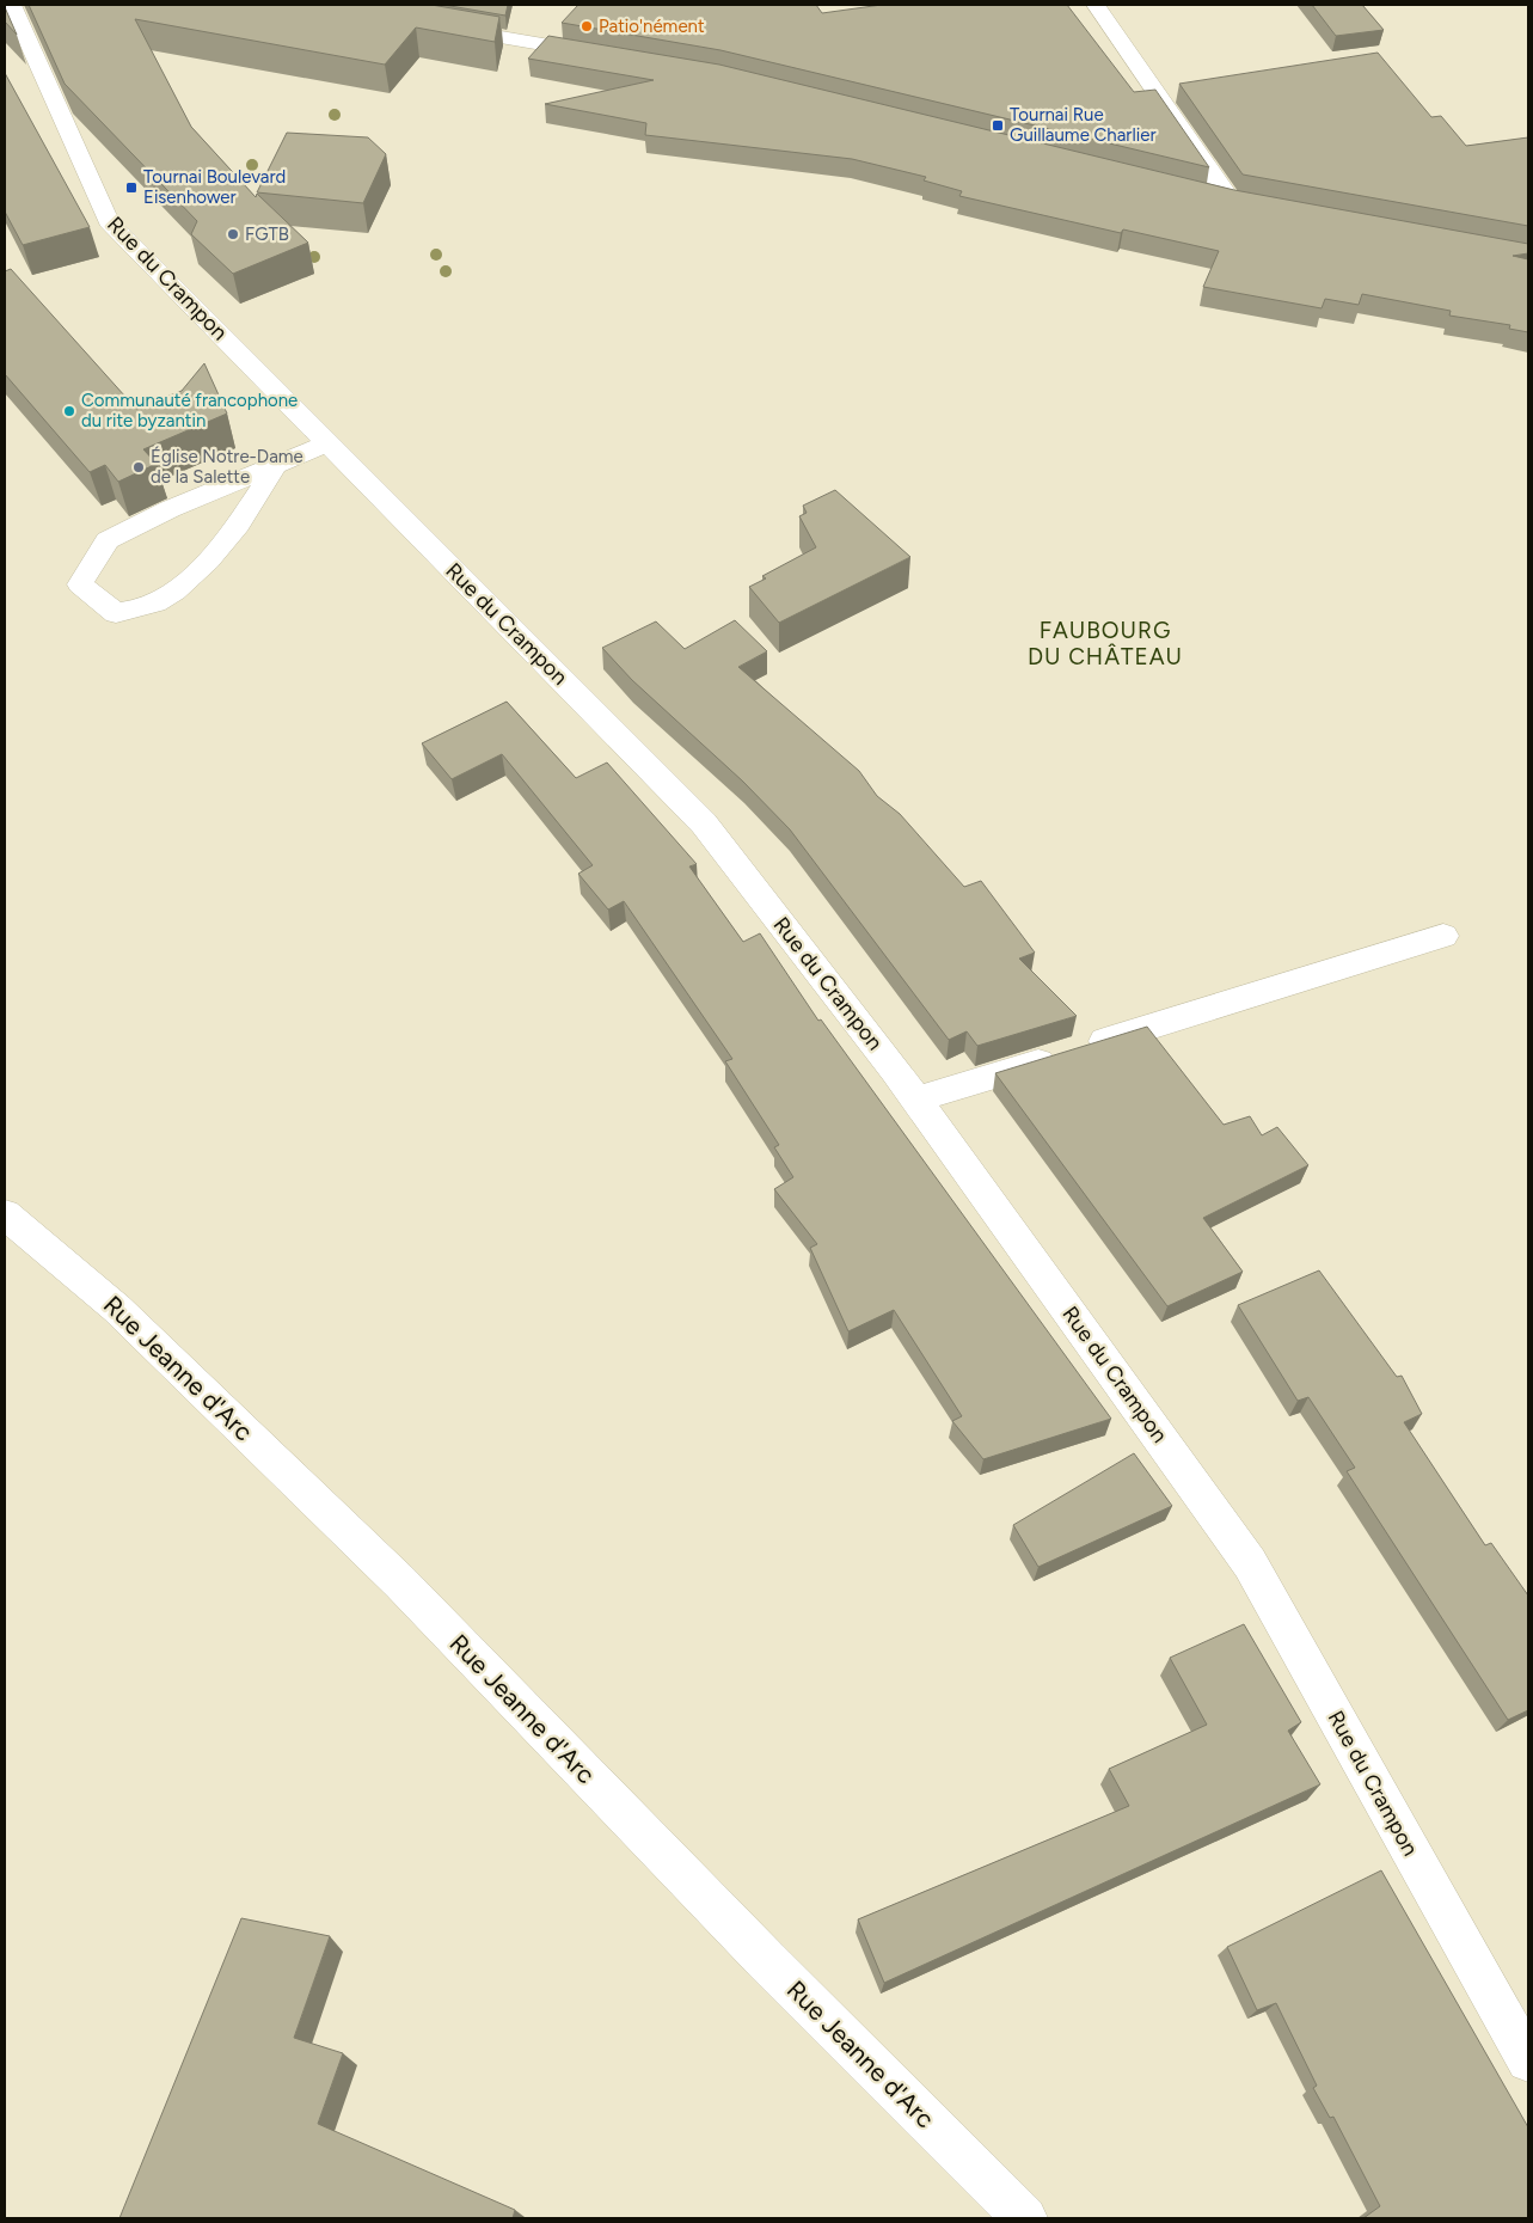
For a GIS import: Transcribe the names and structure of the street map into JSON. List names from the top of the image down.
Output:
{
  "streets": {
    "street": ["Rue du Crampon", "Rue Jeanne d'Arc"]
  },
  "districts": ["FAUBOURG DU CHÂTEAU"],
  "places": {
    "other": [
      "Patio'nément",
      "FGTB",
      "Communauté francophone du rite byzantin",
      "Église Notre-Dame de la Salette"
    ],
    "transit": ["Tournai Rue Guillaume Charlier", "Tournai Boulevard Eisenhower"]
  }
}
